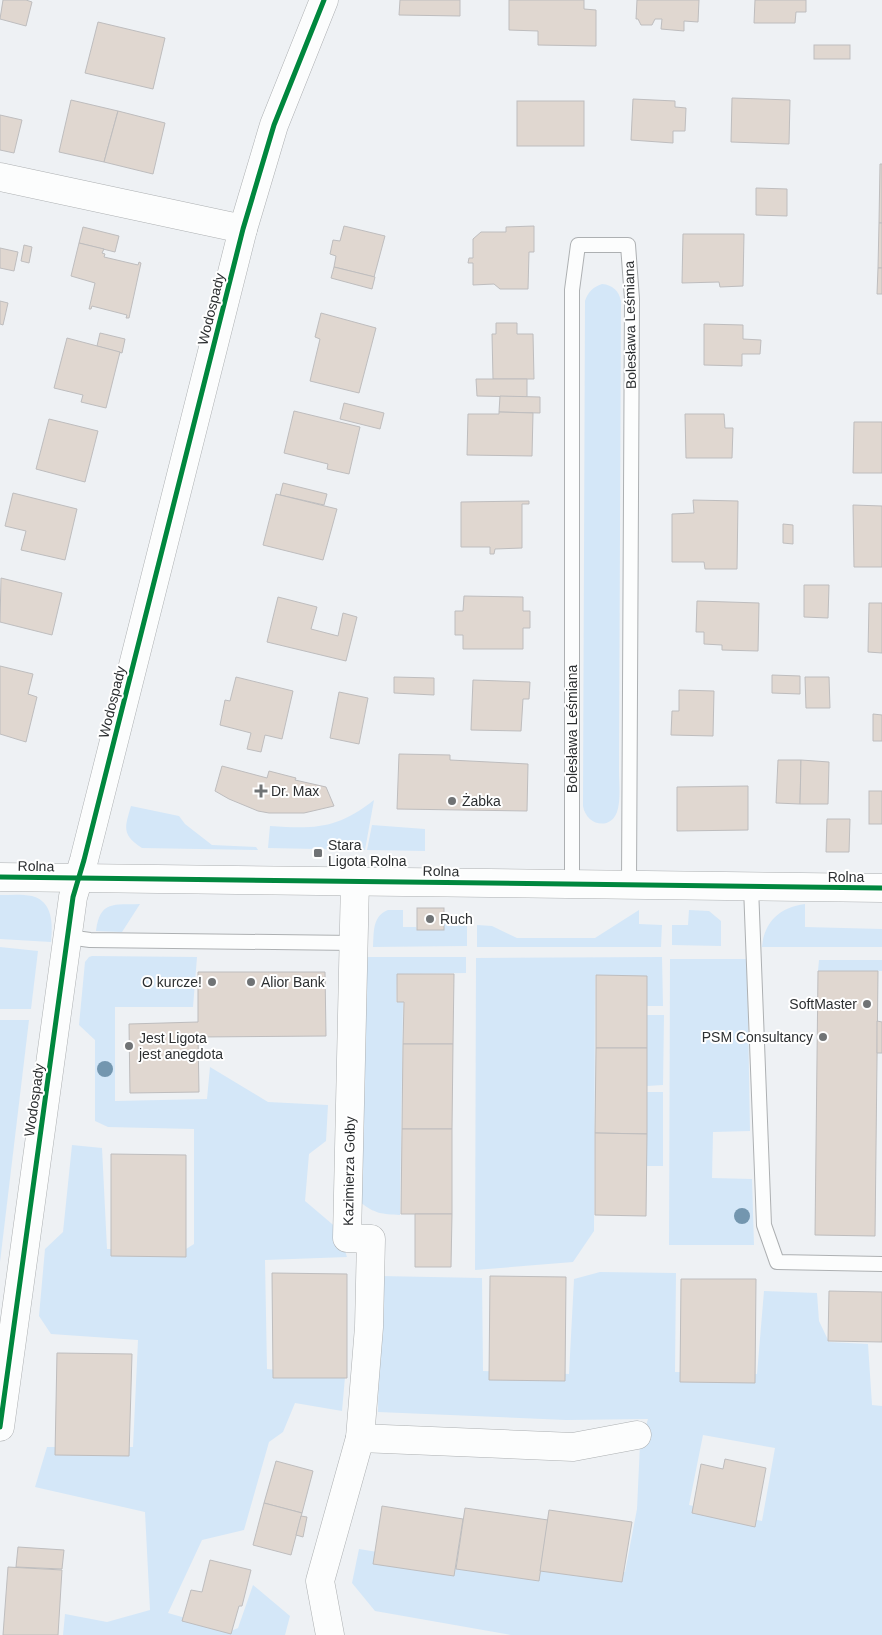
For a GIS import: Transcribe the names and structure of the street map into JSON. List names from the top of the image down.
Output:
{
  "streets": {
    "street": ["Wodospady", "Rolna", "Kazimierza Gołby"],
    "lane": ["Bolesława Leśmiana"]
  },
  "crossings": [
    ["Wodospady", "Rolna"],
    ["Bolesława Leśmiana", "Rolna"],
    ["Rolna", "Kazimierza Gołby"]
  ],
  "places": {
    "health": ["Dr. Max"],
    "other": [
      "Żabka",
      "Ruch",
      "O kurcze!",
      "Alior Bank",
      "SoftMaster",
      "PSM Consultancy",
      "Jest Ligota jest anegdota"
    ],
    "transit": ["Stara Ligota Rolna"]
  }
}
